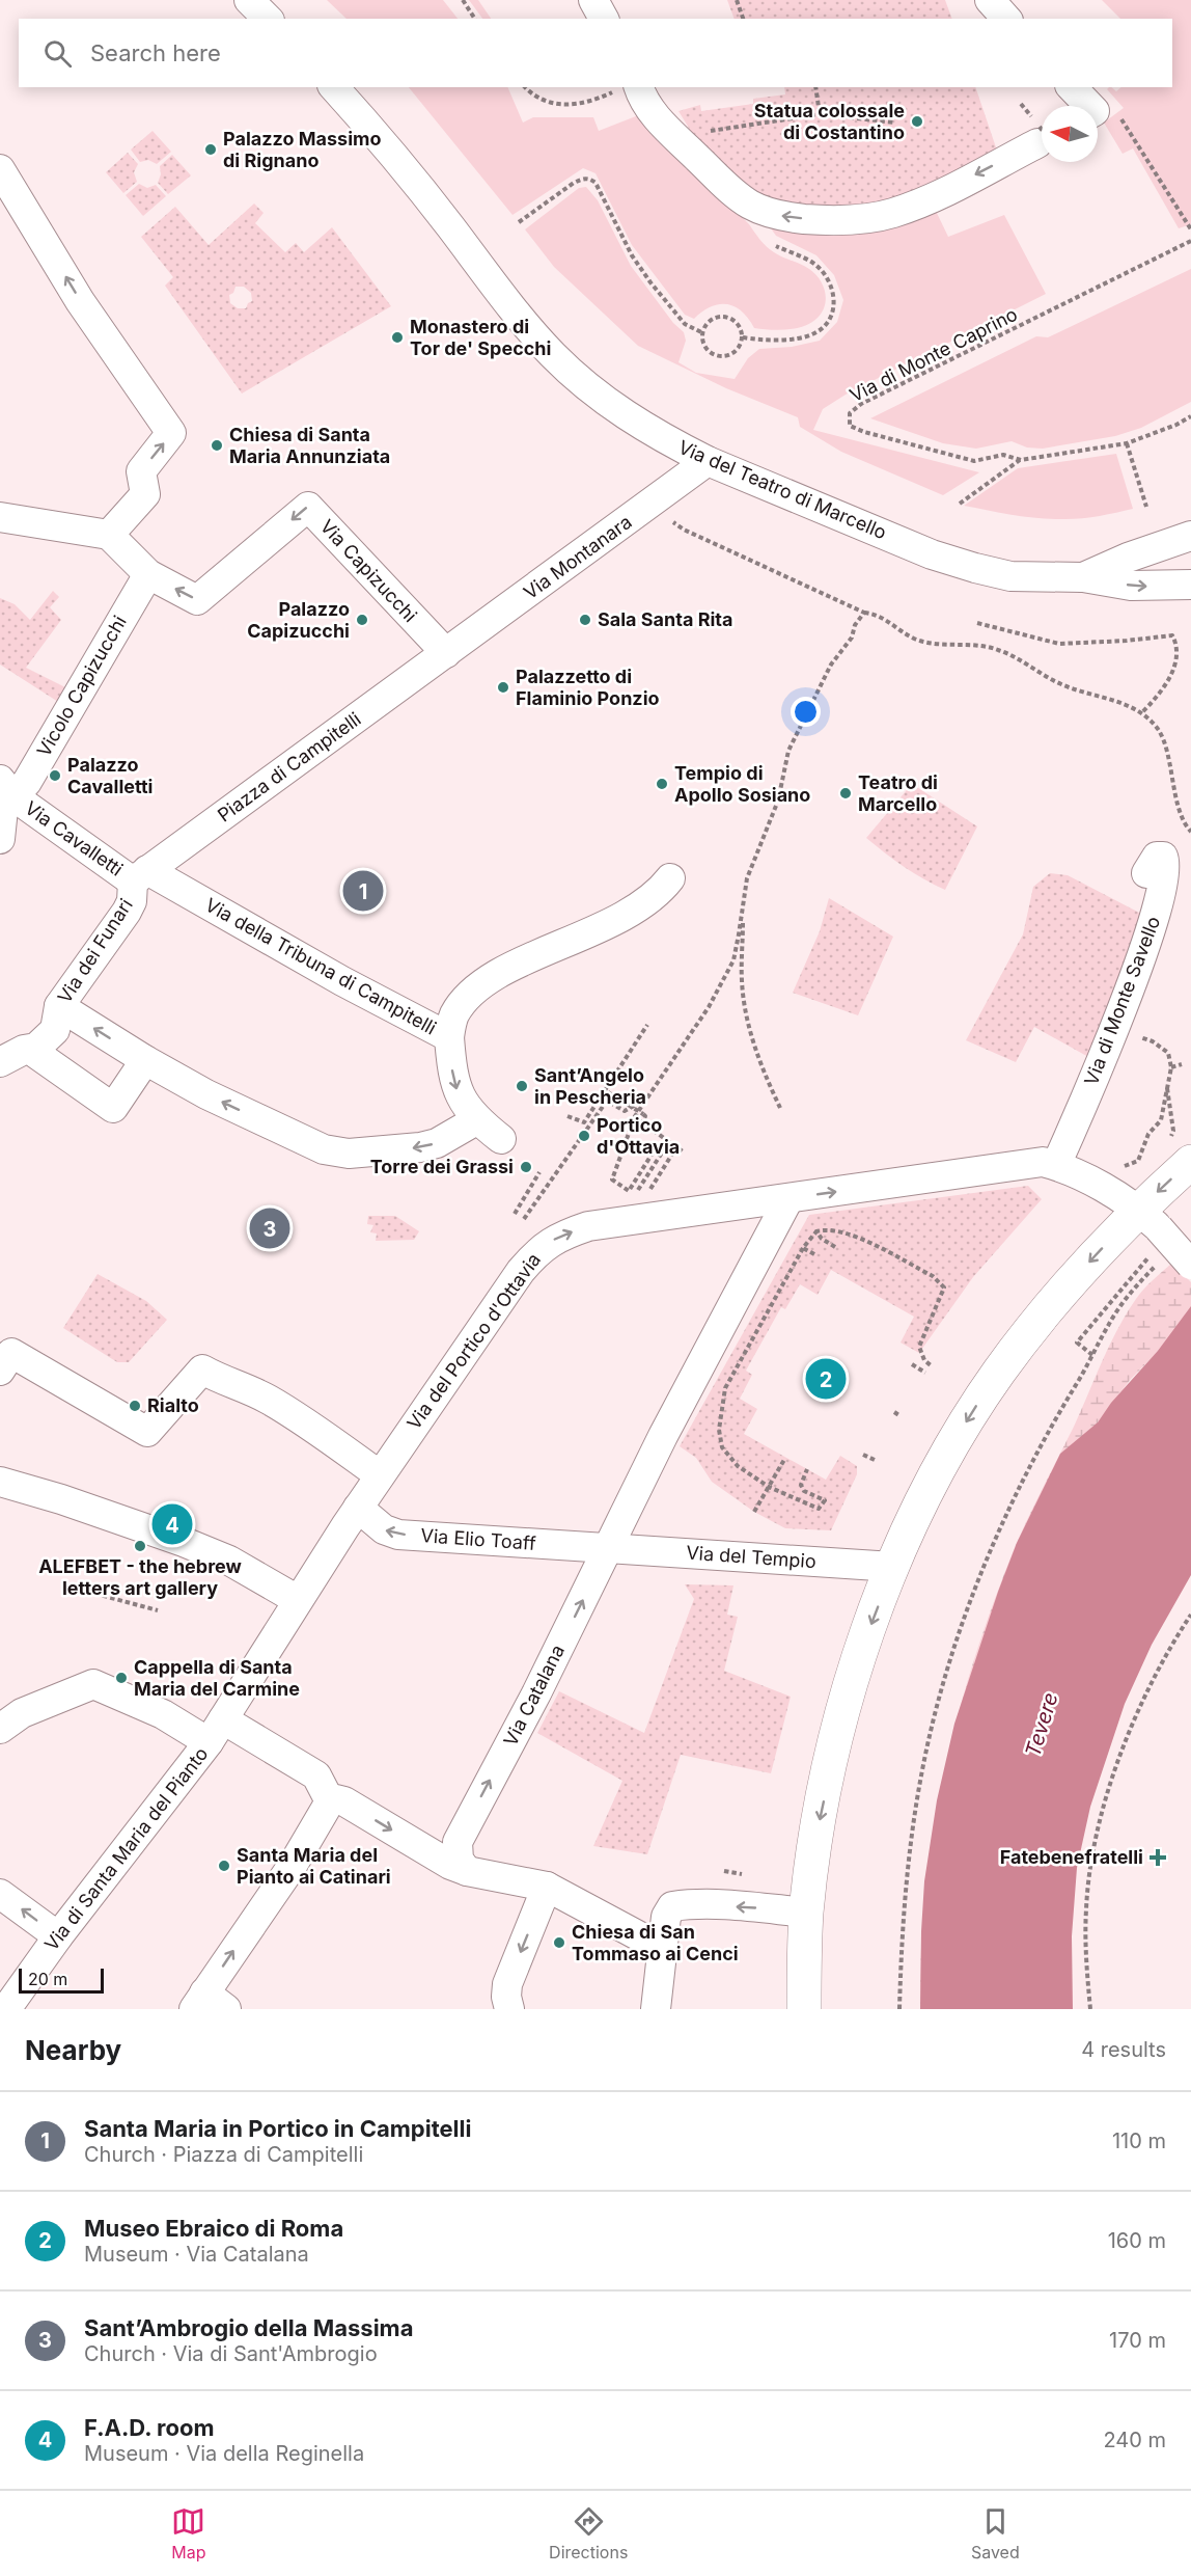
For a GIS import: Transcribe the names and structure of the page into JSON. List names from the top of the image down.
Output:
{
  "streets": {
    "street": [
      "Via del Teatro di Marcello",
      "Via Montanara",
      "Via Capizucchi",
      "Vicolo Capizucchi",
      "Piazza di Campitelli",
      "Via Cavalletti",
      "Via dei Funari",
      "Via della Tribuna di Campitelli",
      "Via di Monte Savello",
      "Via del Portico d'Ottavia",
      "Via Elio Toaff",
      "Via del Tempio",
      "Via Catalana",
      "Via di Santa Maria del Pianto"
    ],
    "path": ["Via di Monte Caprino"]
  },
  "crossings": [
    ["Via del Teatro di Marcello", "Via Montanara"],
    ["Via Montanara", "Via Capizucchi"],
    ["Via Montanara", "Piazza di Campitelli"],
    ["Via Capizucchi", "Vicolo Capizucchi"],
    ["Via Capizucchi", "Piazza di Campitelli"],
    ["Vicolo Capizucchi", "Via Cavalletti"],
    ["Piazza di Campitelli", "Via Cavalletti"],
    ["Piazza di Campitelli", "Via dei Funari"],
    ["Piazza di Campitelli", "Via della Tribuna di Campitelli"],
    ["Via Cavalletti", "Via dei Funari"],
    ["Via Cavalletti", "Via della Tribuna di Campitelli"],
    ["Via dei Funari", "Via della Tribuna di Campitelli"],
    ["Via di Monte Savello", "Via del Portico d'Ottavia"],
    ["Via del Portico d'Ottavia", "Via Elio Toaff"],
    ["Via del Portico d'Ottavia", "Via Catalana"],
    ["Via del Portico d'Ottavia", "Via di Santa Maria del Pianto"],
    ["Via Elio Toaff", "Via del Tempio"],
    ["Via Elio Toaff", "Via Catalana"],
    ["Via del Tempio", "Via Catalana"]
  ],
  "one_way": ["Via del Portico d'Ottavia", "Via Elio Toaff", "Via Catalana"],
  "water": ["Tevere"],
  "places": {
    "other": [
      "Statua colossale di Costantino",
      "Palazzo Massimo di Rignano",
      "Monastero di Tor de' Specchi",
      "Chiesa di Santa Maria Annunziata",
      "Palazzo Capizucchi",
      "Sala Santa Rita",
      "Palazzetto di Flaminio Ponzio",
      "Palazzo Cavalletti",
      "Tempio di Apollo Sosiano",
      "Teatro di Marcello",
      "Sant’Angelo in Pescheria",
      "Portico d'Ottavia",
      "Torre dei Grassi",
      "Rialto",
      "ALEFBET - the hebrew letters art gallery",
      "Cappella di Santa Maria del Carmine",
      "Santa Maria del Pianto ai Catinari",
      "Chiesa di San Tommaso ai Cenci"
    ],
    "health": ["Fatebenefratelli"]
  },
  "scale_bar": "20 m",
  "north": "left",
  "page": {
    "search": "Search here",
    "pins": [
      "1",
      "3",
      "2",
      "4"
    ],
    "scale": "20 m",
    "heading": ["Nearby", "4 results"],
    "list": [
      {
        "mark": "1",
        "name": "Santa Maria in Portico in Campitelli",
        "note": "Church · Piazza di Campitelli",
        "value": "110 m"
      },
      {
        "mark": "2",
        "name": "Museo Ebraico di Roma",
        "note": "Museum · Via Catalana",
        "value": "160 m"
      },
      {
        "mark": "3",
        "name": "Sant’Ambrogio della Massima",
        "note": "Church · Via di Sant'Ambrogio",
        "value": "170 m"
      },
      {
        "mark": "4",
        "name": "F.A.D. room",
        "note": "Museum · Via della Reginella",
        "value": "240 m"
      }
    ],
    "nav": ["Map", "Directions", "Saved"]
  }
}
